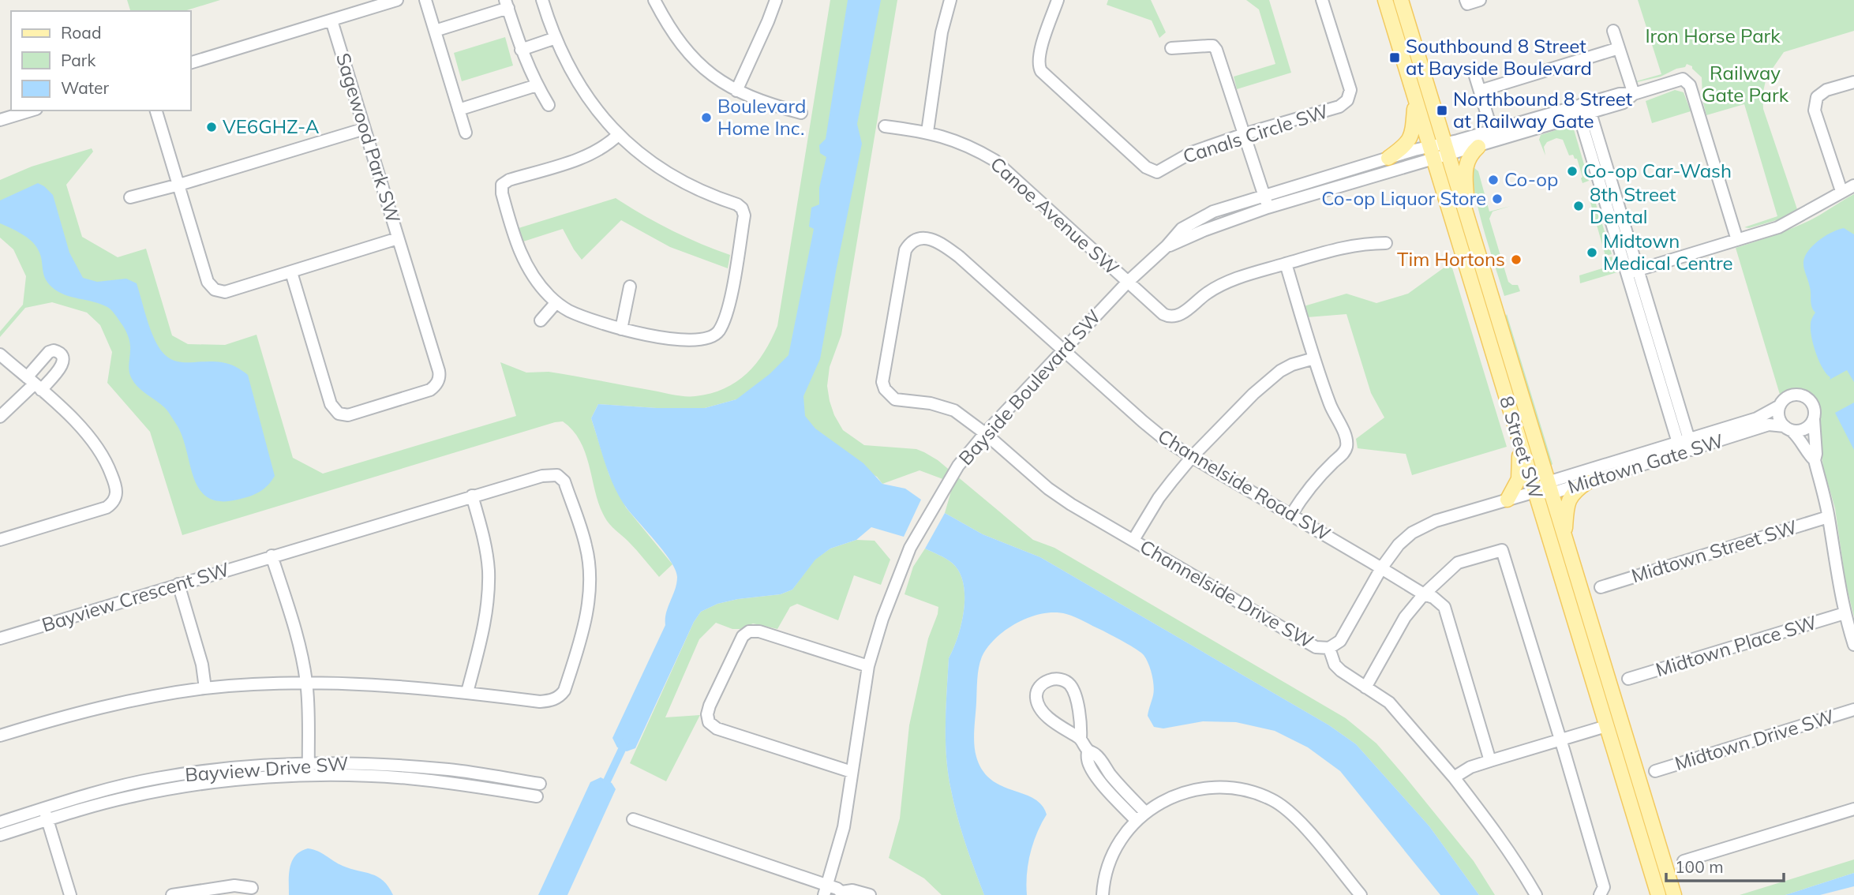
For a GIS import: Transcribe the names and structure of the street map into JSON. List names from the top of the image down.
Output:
{
  "streets": {
    "main road": ["8 Street SW"],
    "street": [
      "Canals Circle SW",
      "Sagewood Park SW",
      "Canoe Avenue SW",
      "Bayside Boulevard SW",
      "Midtown Gate SW",
      "Channelside Road SW",
      "Midtown Street SW",
      "Channelside Drive SW",
      "Bayview Crescent SW",
      "Midtown Place SW",
      "Midtown Drive SW",
      "Bayview Drive SW"
    ]
  },
  "crossings": [
    ["Canoe Avenue SW", "Bayside Boulevard SW"],
    ["Bayside Boulevard SW", "8 Street SW"],
    ["Bayside Boulevard SW", "Channelside Road SW"],
    ["Bayside Boulevard SW", "Channelside Drive SW"],
    ["8 Street SW", "Midtown Gate SW"],
    ["8 Street SW", "Channelside Drive SW"],
    ["Midtown Gate SW", "Channelside Drive SW"],
    ["Channelside Road SW", "Channelside Drive SW"]
  ],
  "parks": ["Iron Horse Park", "Railway Gate Park"],
  "places": {
    "transit": ["Southbound 8 Street at Bayside Boulevard", "Northbound 8 Street at Railway Gate"],
    "other": [
      "Boulevard Home Inc.",
      "VE6GHZ-A",
      "Co-op Car-Wash",
      "Co-op",
      "Co-op Liquor Store",
      "8th Street Dental",
      "Midtown Medical Centre",
      "Tim Hortons"
    ]
  },
  "legend": ["Road", "Park", "Water"],
  "scale_bar": "100 m"
}
